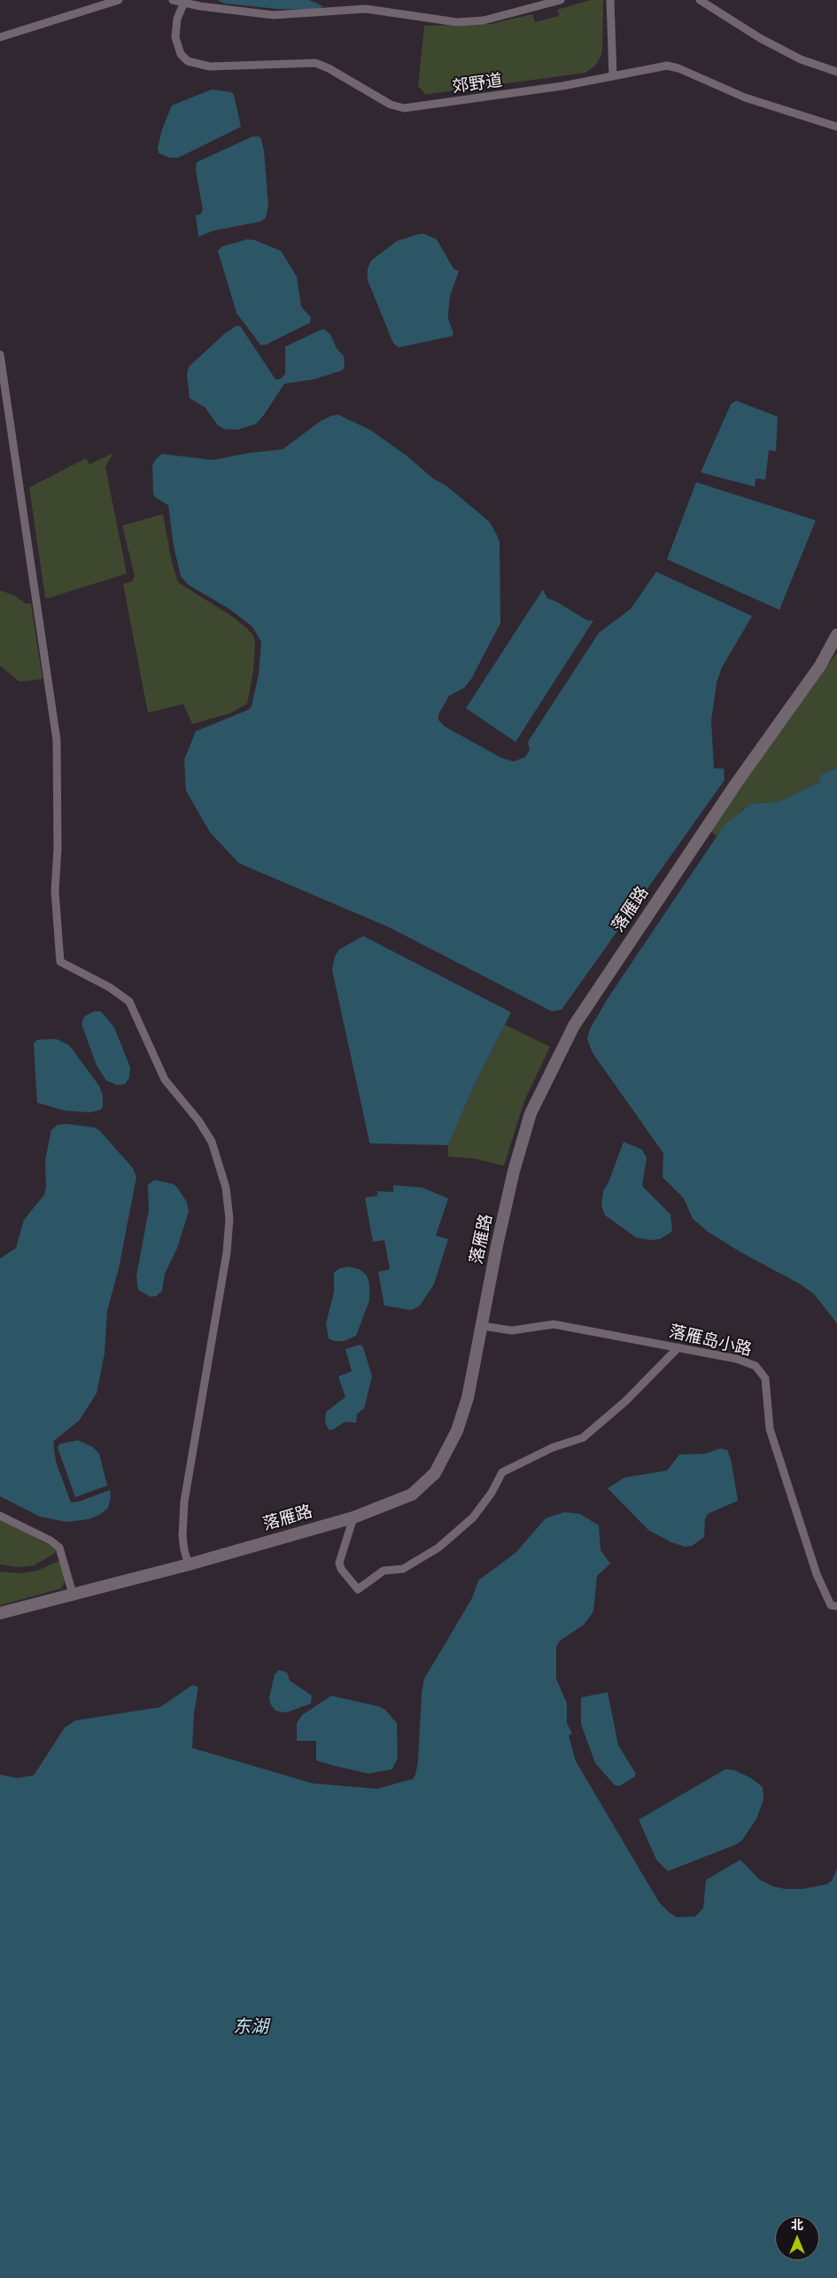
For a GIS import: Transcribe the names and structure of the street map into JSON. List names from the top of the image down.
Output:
{
  "streets": {
    "street": ["郊野道", "落雁路", "落雁岛小路"]
  },
  "crossings": [
    ["落雁路", "落雁岛小路"]
  ],
  "water": ["东湖"],
  "north": "top"
}
